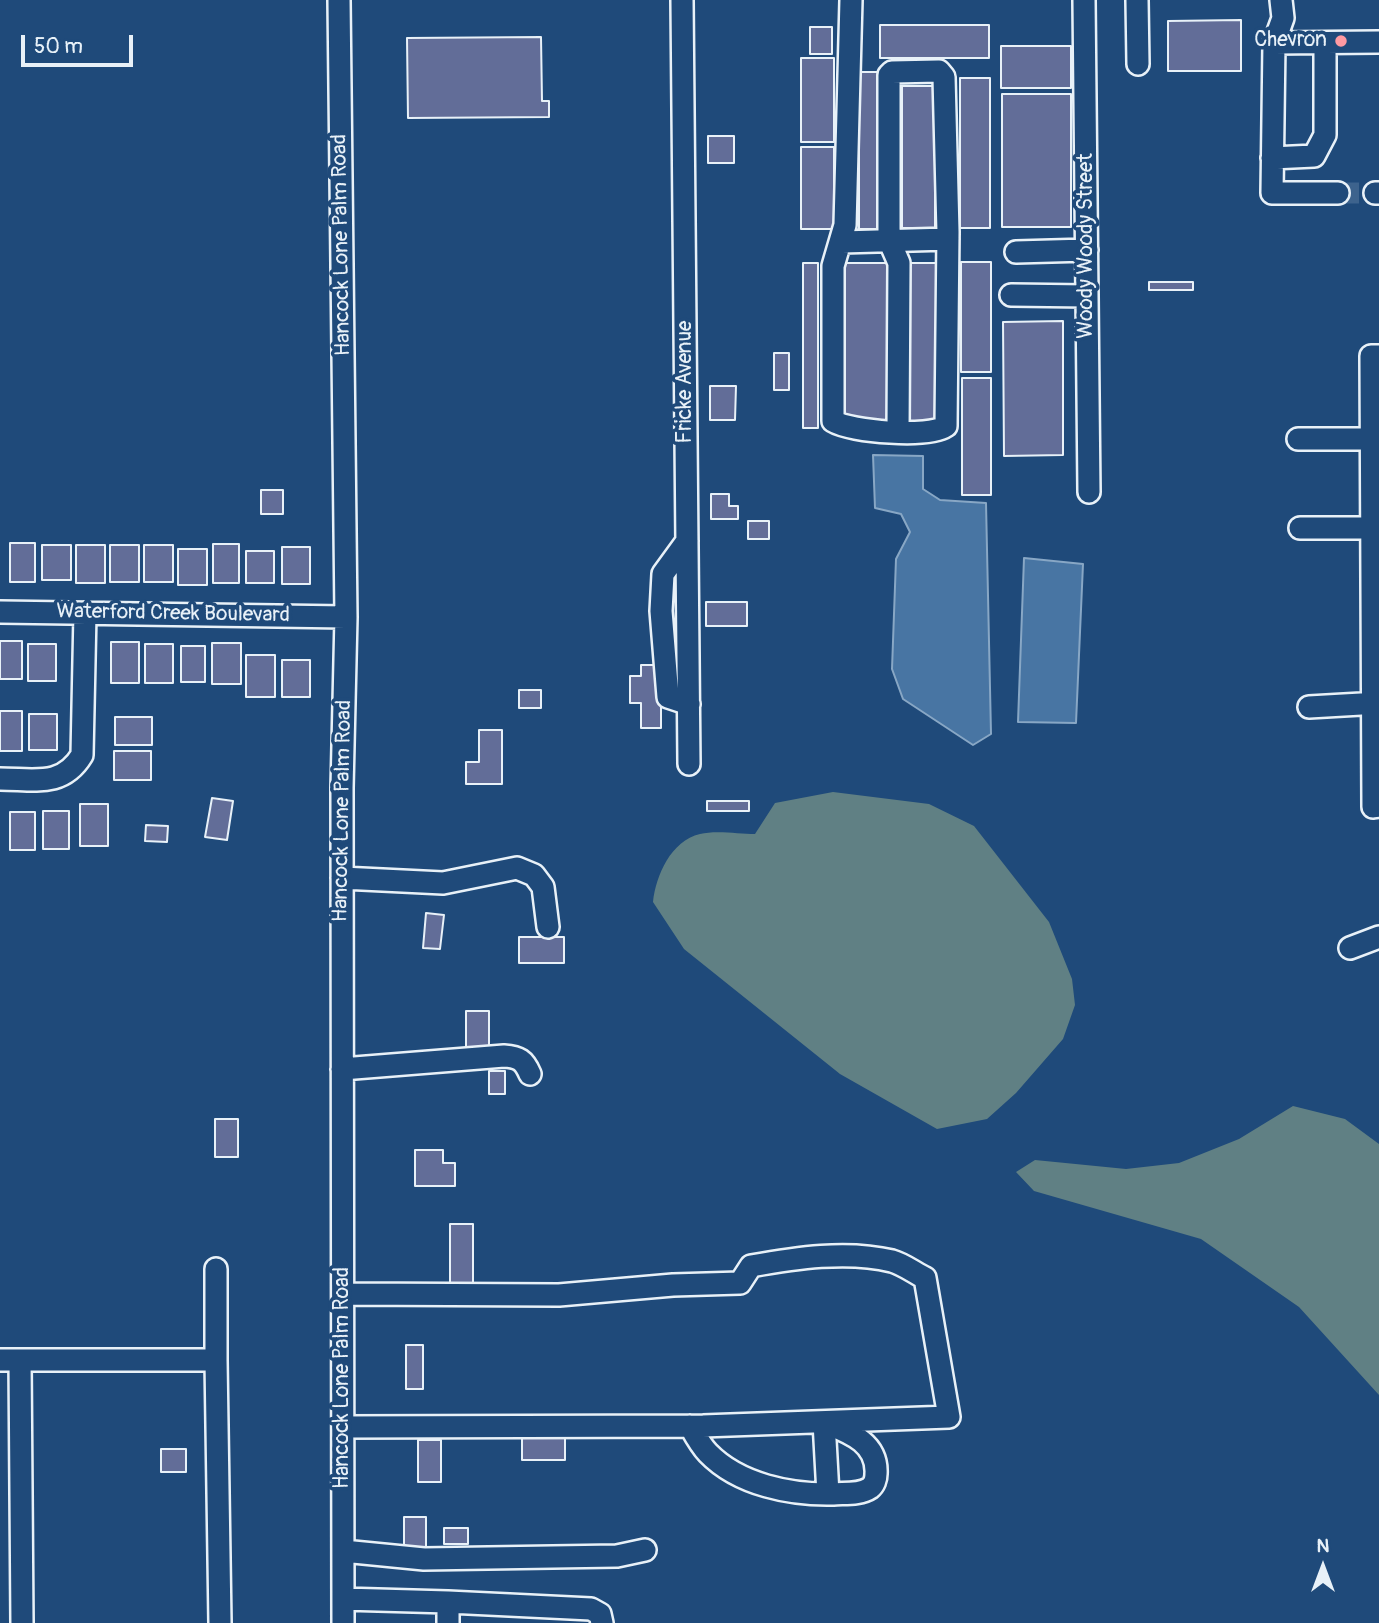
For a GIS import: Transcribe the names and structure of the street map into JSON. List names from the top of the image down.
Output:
{
  "streets": {
    "street": [
      "Hancock Lone Palm Road",
      "Woody Woody Street",
      "Fricke Avenue",
      "Waterford Creek Boulevard"
    ]
  },
  "crossings": [
    ["Hancock Lone Palm Road", "Waterford Creek Boulevard"]
  ],
  "places": ["Chevron"],
  "scale_bar": "50 m",
  "north": "top"
}
